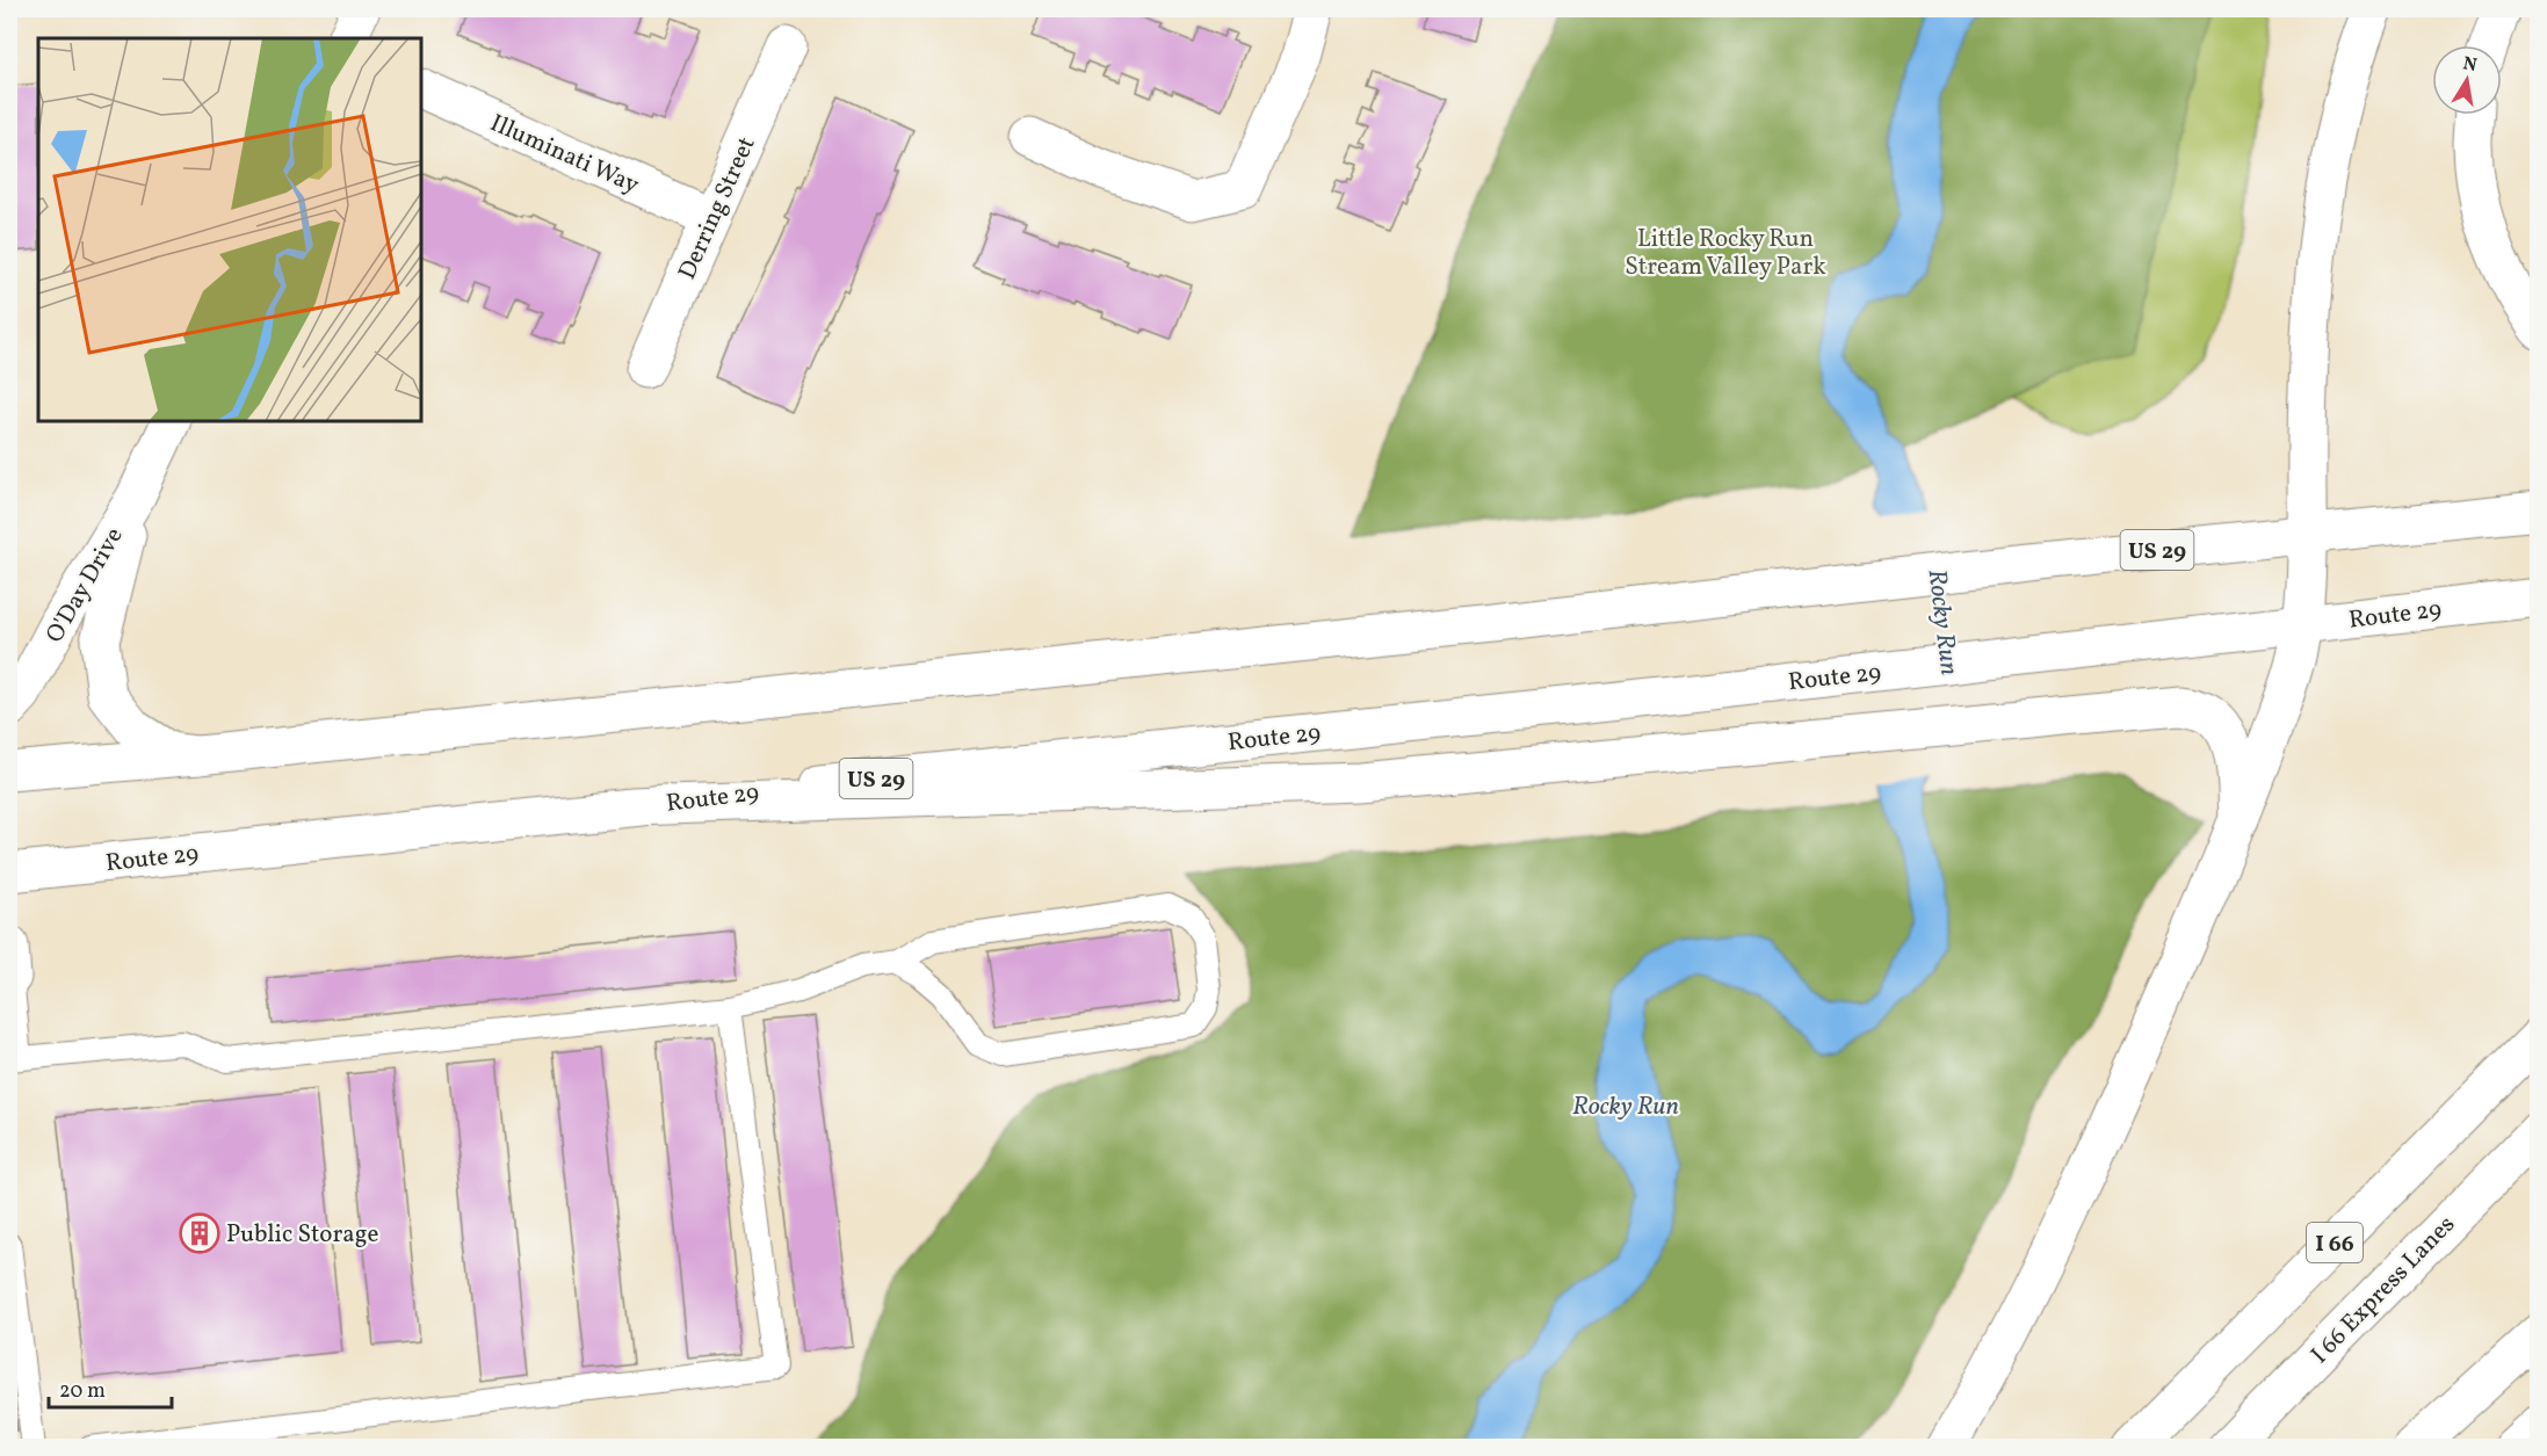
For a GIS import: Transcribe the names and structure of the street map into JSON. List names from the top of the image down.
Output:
{
  "streets": {
    "main road": [
      "Illuminati Way",
      "Derring Street",
      "US 29",
      "O'Day Drive",
      "Route 29",
      "I 66",
      "I 66 Express Lanes"
    ]
  },
  "crossings": [
    ["Illuminati Way", "Derring Street"],
    ["US 29", "O'Day Drive"]
  ],
  "water": ["Rocky Run"],
  "parks": ["Little Rocky Run Stream Valley Park"],
  "places": {
    "building": ["Public Storage"]
  },
  "scale_bar": "20 m",
  "north": "top"
}
